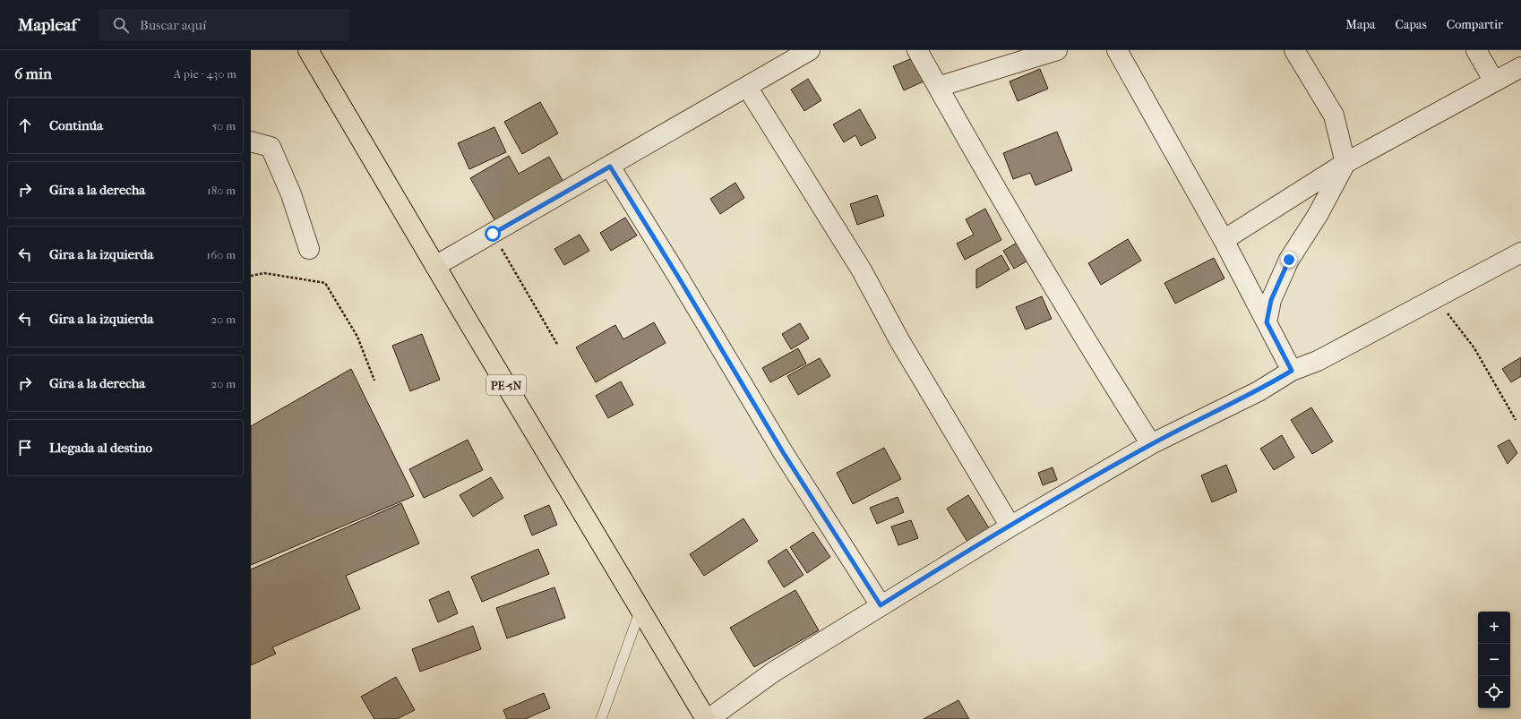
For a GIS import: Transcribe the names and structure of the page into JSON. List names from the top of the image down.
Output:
{
  "streets": {
    "highway": ["PE-5N"]
  },
  "page": {
    "header": "Mapleaf",
    "search": "Buscar aquí",
    "nav": ["Mapa", "Capas", "Compartir"],
    "heading": ["6 min", "A pie · 430 m"],
    "list": [
      ["Continúa", "50 m"],
      ["Gira a la derecha", "180 m"],
      ["Gira a la izquierda", "160 m"],
      ["Gira a la izquierda", "20 m"],
      ["Gira a la derecha", "20 m"],
      "Llegada al destino"
    ],
    "map_buttons": ["+", "−"]
  }
}
